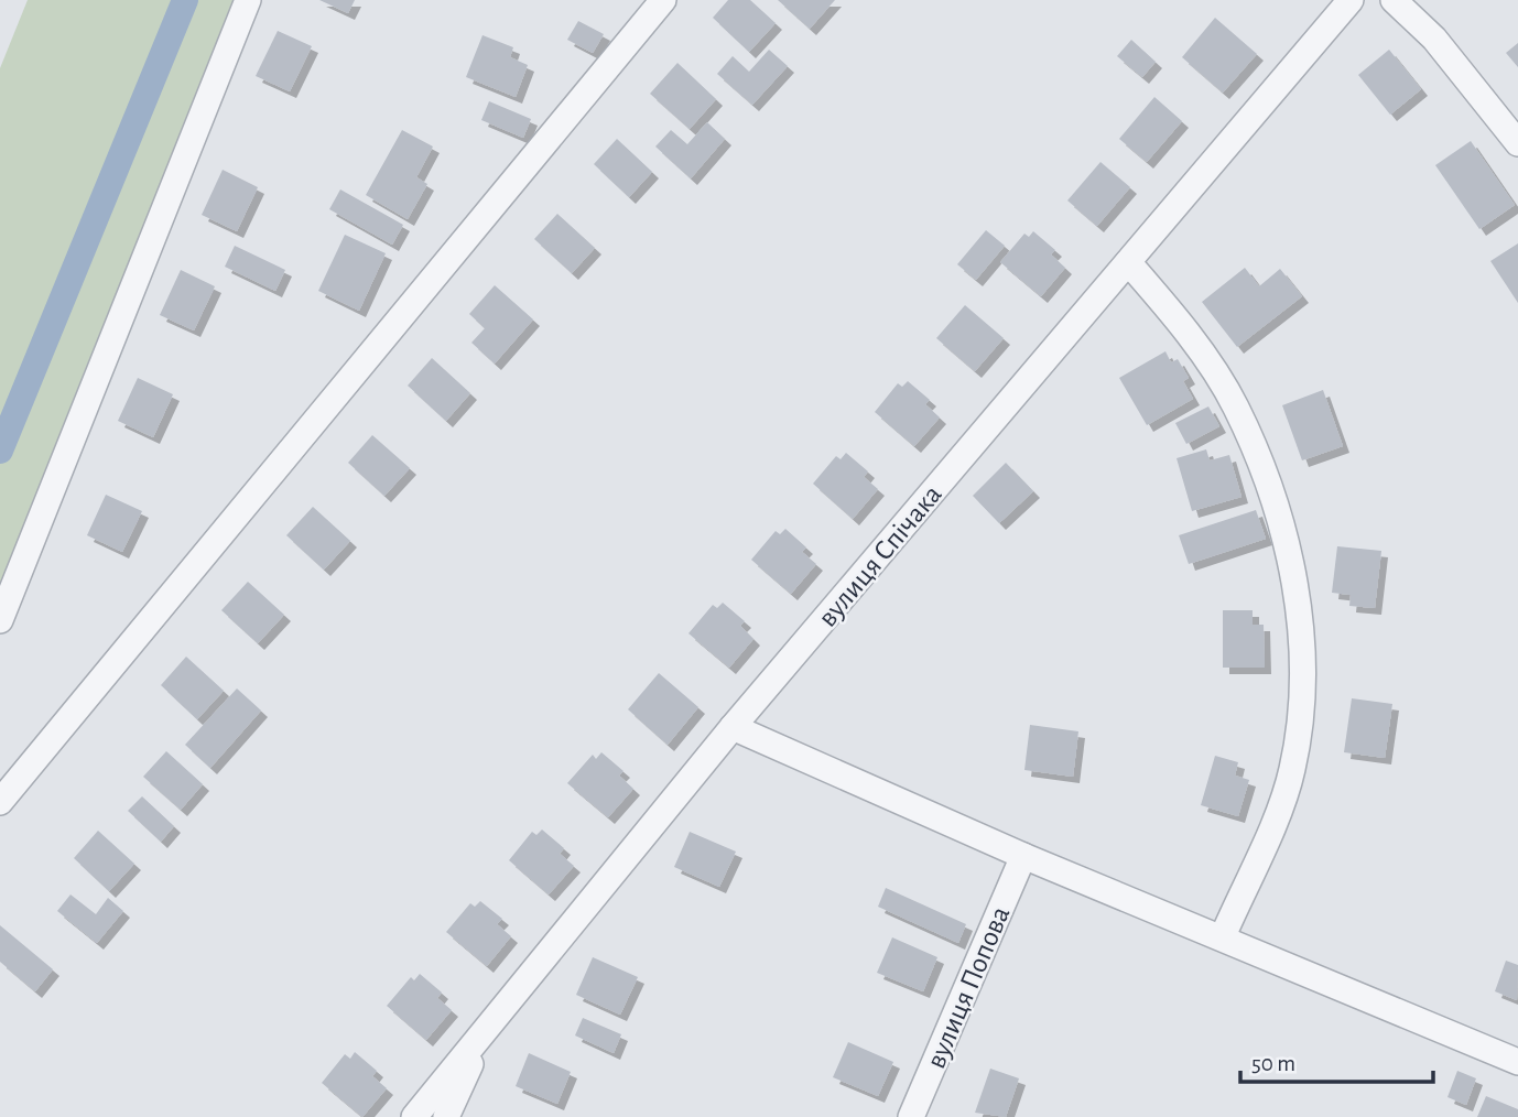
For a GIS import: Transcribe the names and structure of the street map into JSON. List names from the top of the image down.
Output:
{
  "streets": {
    "street": ["вулиця Спічака", "вулиця Попова"]
  },
  "scale_bar": "50 m"
}
